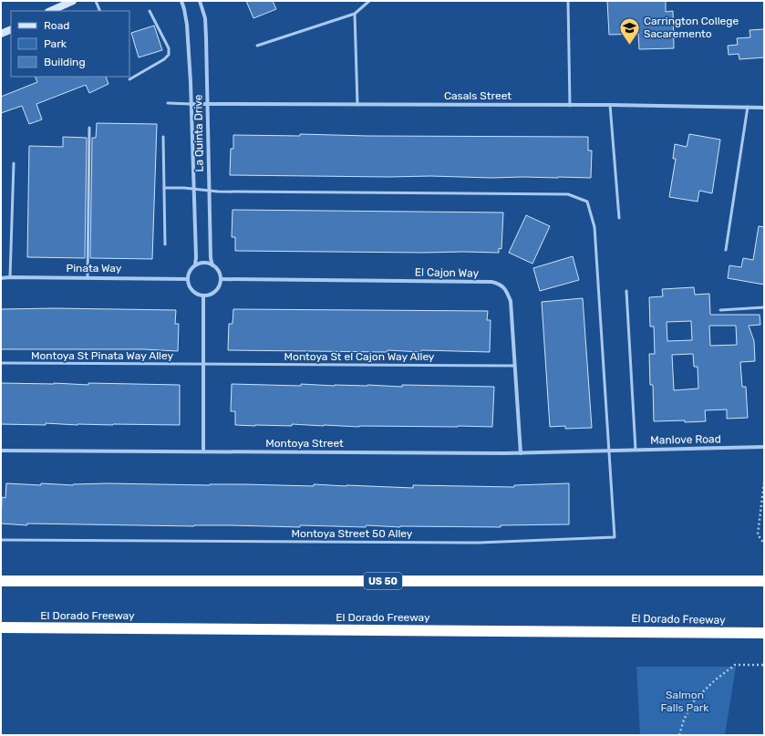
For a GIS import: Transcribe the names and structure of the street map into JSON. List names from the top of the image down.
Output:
{
  "streets": {
    "highway": ["US 50", "El Dorado Freeway"],
    "street": [
      "Casals Street",
      "La Quinta Drive",
      "Pinata Way",
      "El Cajon Way",
      "Manlove Road",
      "Montoya Street"
    ],
    "lane": ["Montoya St Pinata Way Alley", "Montoya St el Cajon Way Alley", "Montoya Street 50 Alley"]
  },
  "crossings": [
    ["Casals Street", "La Quinta Drive"],
    ["La Quinta Drive", "Pinata Way"],
    ["La Quinta Drive", "El Cajon Way"],
    ["Pinata Way", "El Cajon Way"],
    ["El Cajon Way", "Montoya St el Cajon Way Alley"],
    ["El Cajon Way", "Montoya Street"],
    ["Montoya St Pinata Way Alley", "Montoya St el Cajon Way Alley"],
    ["Manlove Road", "Montoya Street"],
    ["Manlove Road", "Montoya Street 50 Alley"],
    ["Montoya Street", "Montoya Street 50 Alley"]
  ],
  "parks": ["Salmon Falls Park"],
  "places": {
    "school or university": ["Carrington College Sacaremento"]
  },
  "legend": ["Road", "Park", "Building"]
}
